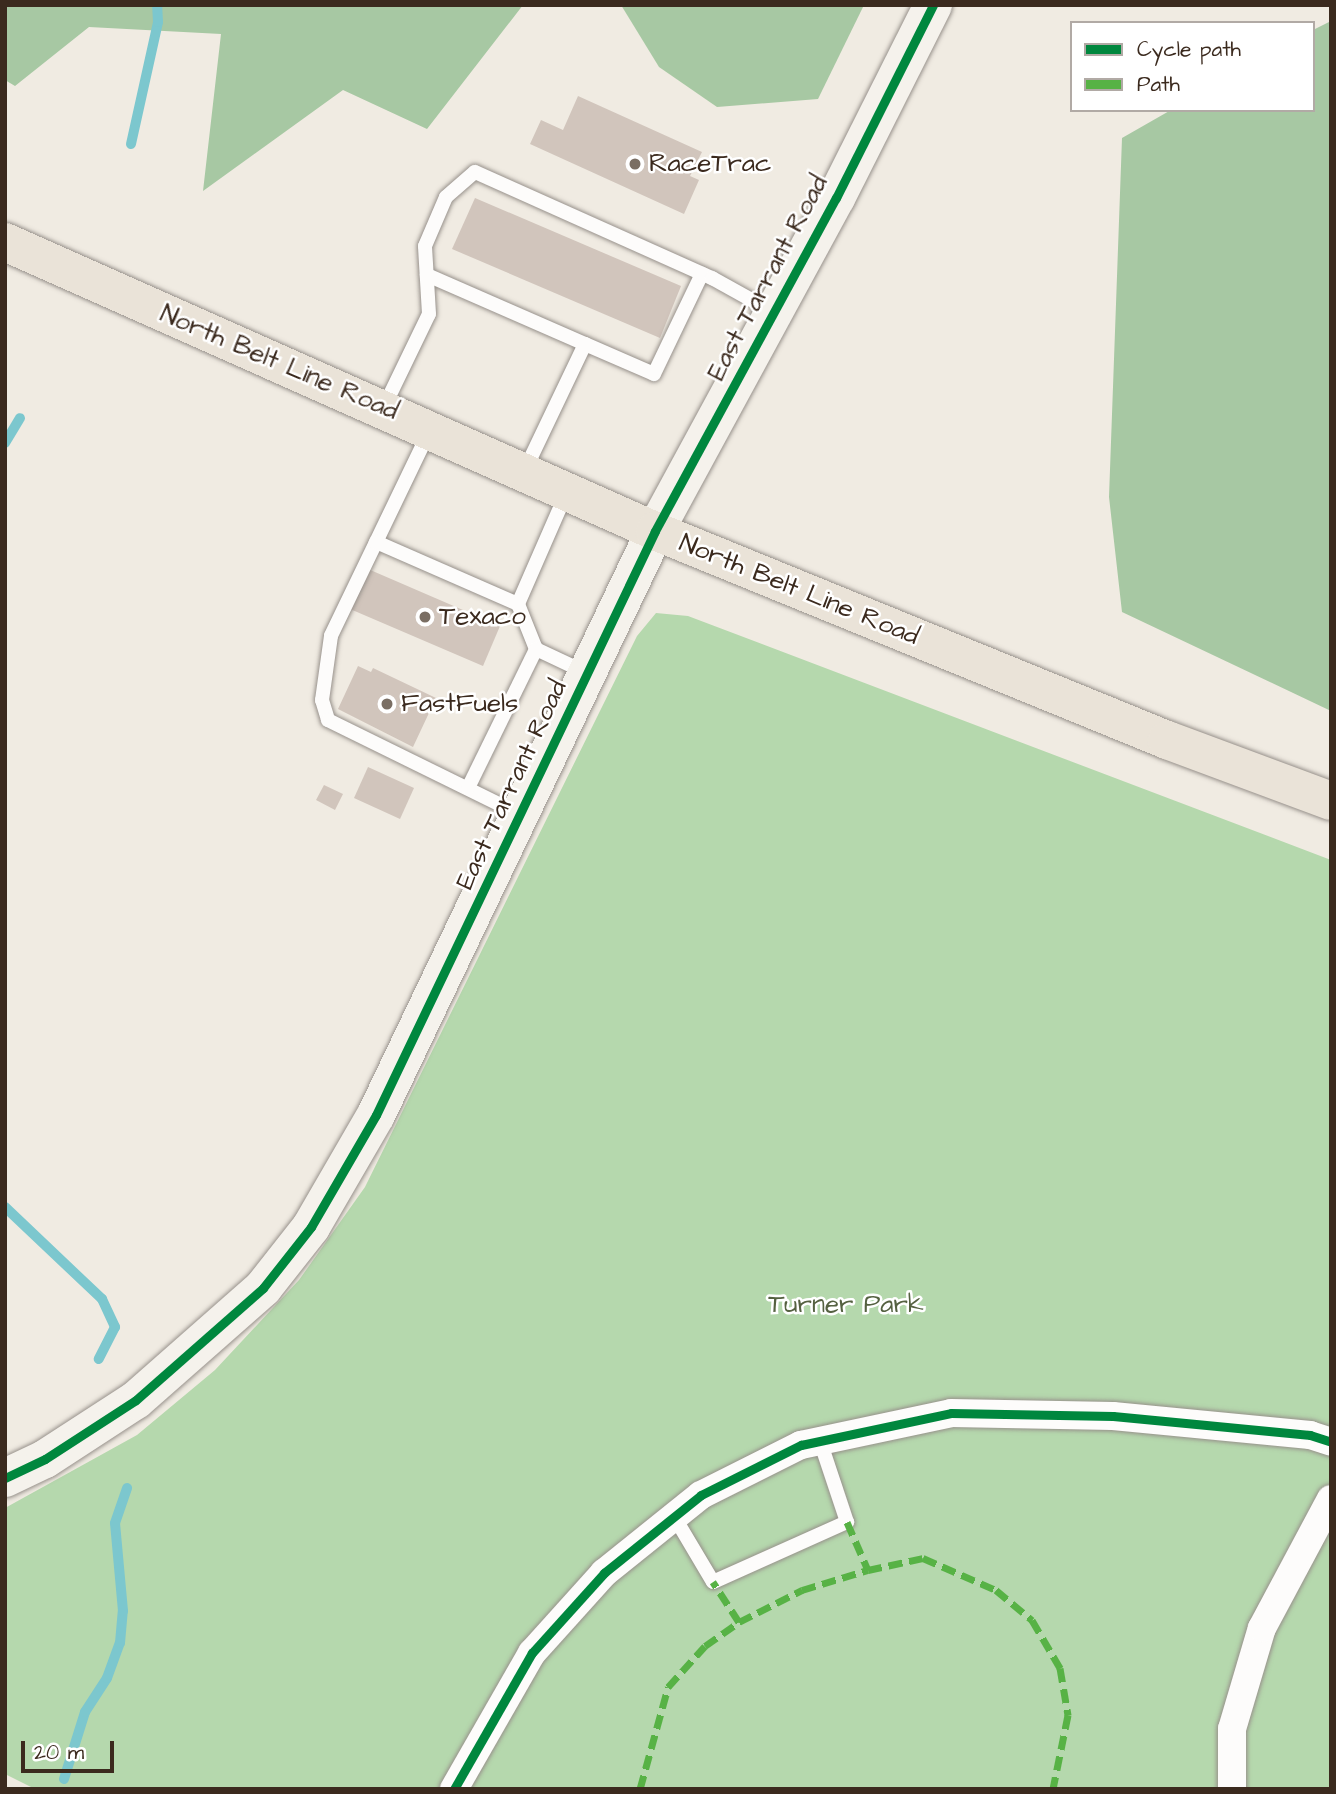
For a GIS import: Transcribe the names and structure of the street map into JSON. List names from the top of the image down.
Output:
{
  "streets": {
    "main road": ["North Belt Line Road"],
    "street": ["East Tarrant Road"]
  },
  "crossings": [
    ["East Tarrant Road", "North Belt Line Road"]
  ],
  "parks": ["Turner Park"],
  "places": ["RaceTrac", "Texaco", "FastFuels"],
  "legend": ["Cycle path", "Path"],
  "scale_bar": "20 m"
}
